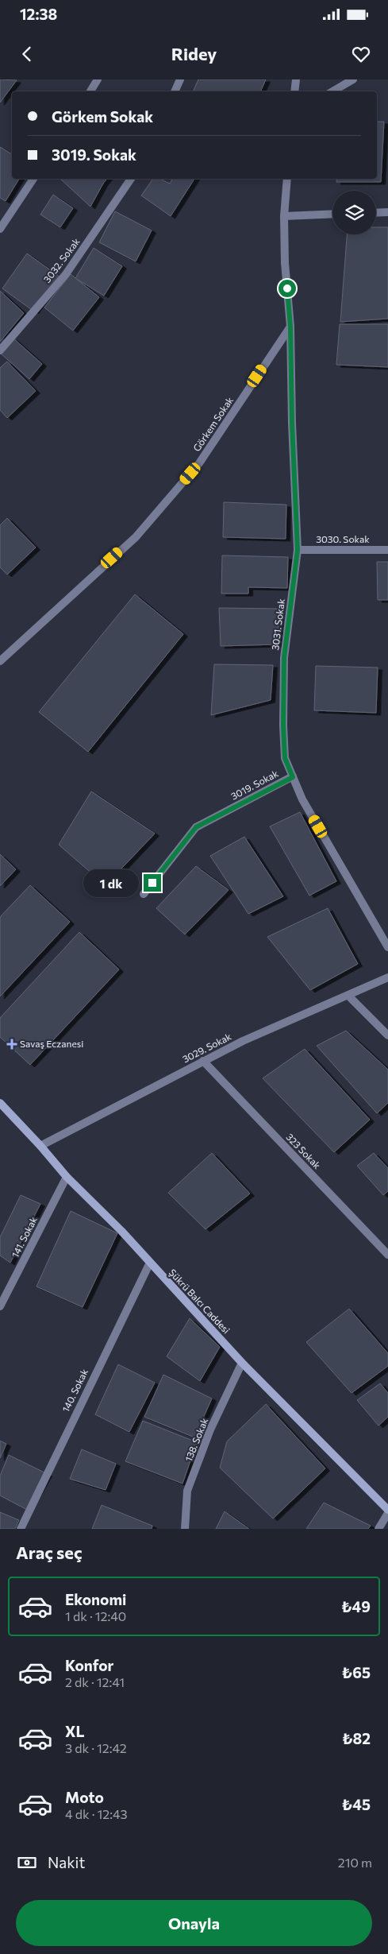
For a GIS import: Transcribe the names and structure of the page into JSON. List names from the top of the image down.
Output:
{
  "streets": {
    "street": [
      "3032. Sokak",
      "Görkem Sokak",
      "3030. Sokak",
      "3031. Sokak",
      "3019. Sokak",
      "3029. Sokak",
      "323 Sokak",
      "141. Sokak",
      "Şükrü Balcı Caddesi",
      "140. Sokak",
      "138. Sokak"
    ]
  },
  "crossings": [
    ["Görkem Sokak", "3031. Sokak"],
    ["3030. Sokak", "3031. Sokak"],
    ["3031. Sokak", "3019. Sokak"],
    ["3029. Sokak", "323 Sokak"],
    ["3029. Sokak", "Şükrü Balcı Caddesi"],
    ["141. Sokak", "Şükrü Balcı Caddesi"],
    ["Şükrü Balcı Caddesi", "140. Sokak"],
    ["Şükrü Balcı Caddesi", "138. Sokak"]
  ],
  "places": {
    "health": ["Savaş Eczanesi"]
  },
  "page": {
    "status": "12:38",
    "header": "Ridey",
    "banner": ["Görkem Sokak", "3019. Sokak"],
    "bubble": "1 dk",
    "heading": "Araç seç",
    "list": [
      {
        "name": "Ekonomi",
        "note": "1 dk · 12:40",
        "value": "₺49"
      },
      {
        "name": "Konfor",
        "note": "2 dk · 12:41",
        "value": "₺65"
      },
      {
        "name": "XL",
        "note": "3 dk · 12:42",
        "value": "₺82"
      },
      {
        "name": "Moto",
        "note": "4 dk · 12:43",
        "value": "₺45"
      }
    ],
    "pay": ["Nakit", "210 m"],
    "buttons": "Onayla"
  }
}
